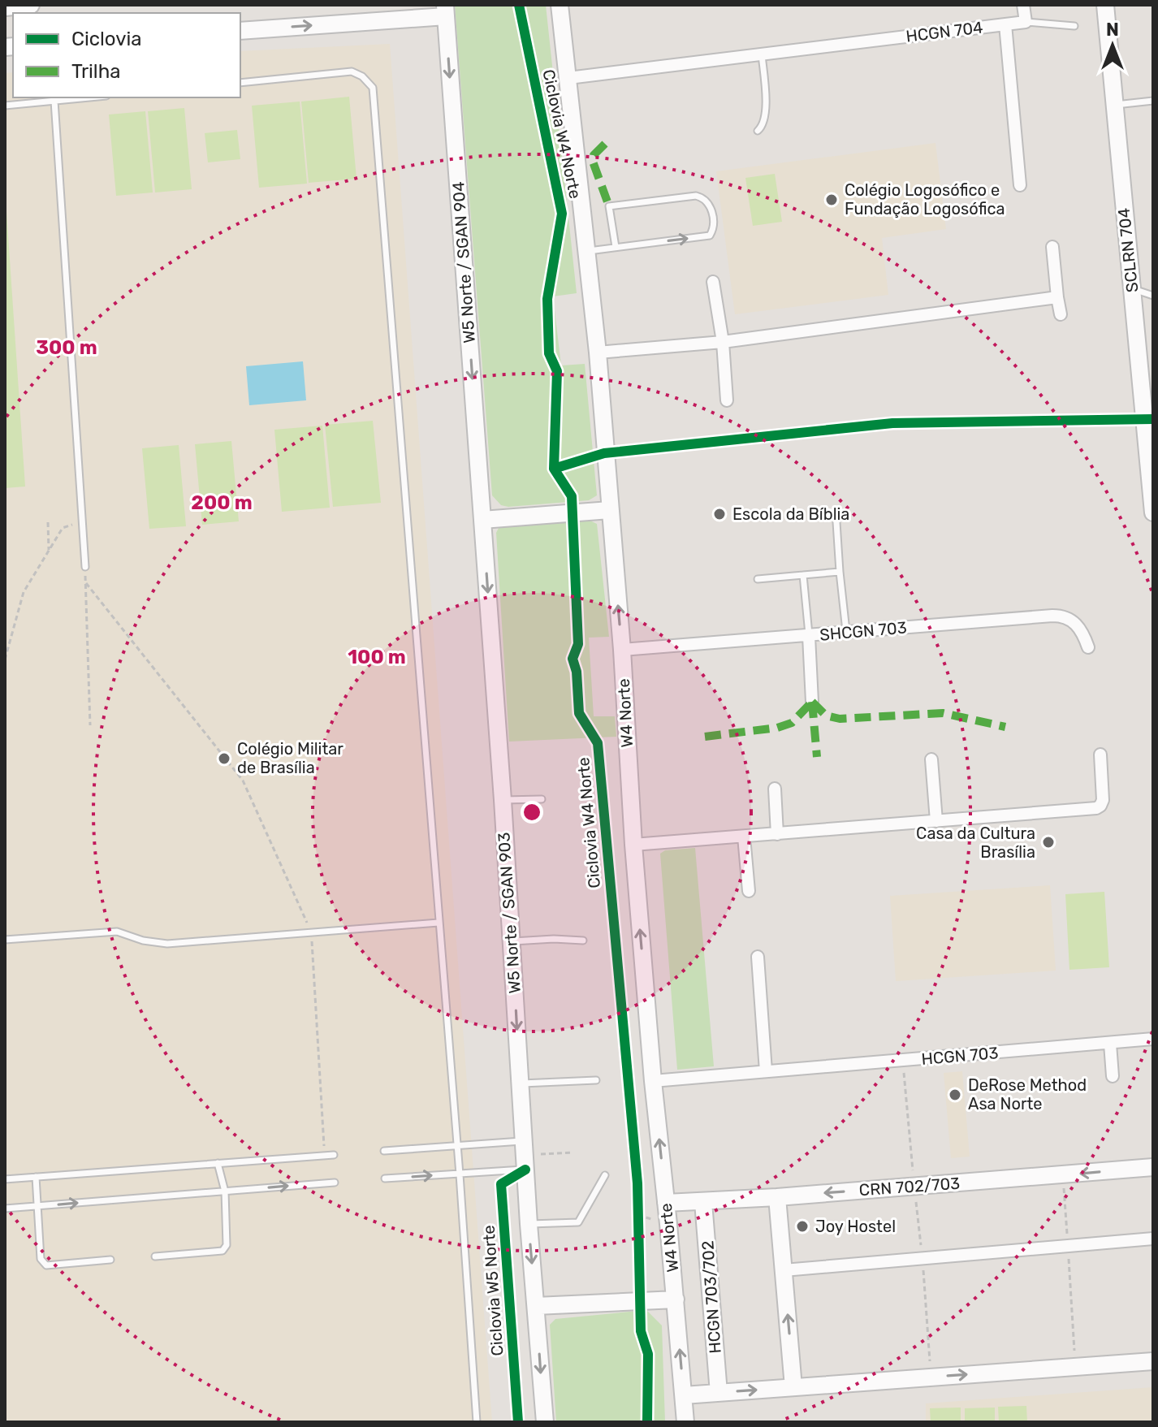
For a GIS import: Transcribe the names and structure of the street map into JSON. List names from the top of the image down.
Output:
{
  "streets": {
    "main road": [
      "SCLRN 704",
      "W5 Norte / SGAN 904",
      "W4 Norte",
      "W5 Norte / SGAN 903",
      "CRN 702/703",
      "HCGN 703/702"
    ],
    "street": ["HCGN 704", "SHCGN 703", "HCGN 703"],
    "cycle path": ["Ciclovia W4 Norte", "Ciclovia W5 Norte"]
  },
  "crossings": [
    ["HCGN 704", "W4 Norte"],
    ["W5 Norte / SGAN 904", "W5 Norte / SGAN 903"],
    ["SHCGN 703", "W4 Norte"],
    ["W4 Norte", "HCGN 703"],
    ["W4 Norte", "CRN 702/703"],
    ["CRN 702/703", "HCGN 703/702"]
  ],
  "one_way": [
    "W5 Norte / SGAN 904",
    "W4 Norte",
    "W5 Norte / SGAN 903",
    "CRN 702/703"
  ],
  "places": [
    "Colégio Logosófico e Fundação Logosófica",
    "Escola da Bíblia",
    "Colégio Militar de Brasília",
    "Casa da Cultura Brasília",
    "DeRose Method Asa Norte",
    "Joy Hostel"
  ],
  "legend": ["Ciclovia", "Trilha"],
  "north": "top",
  "rings": ["300 m", "200 m", "100 m"]
}
